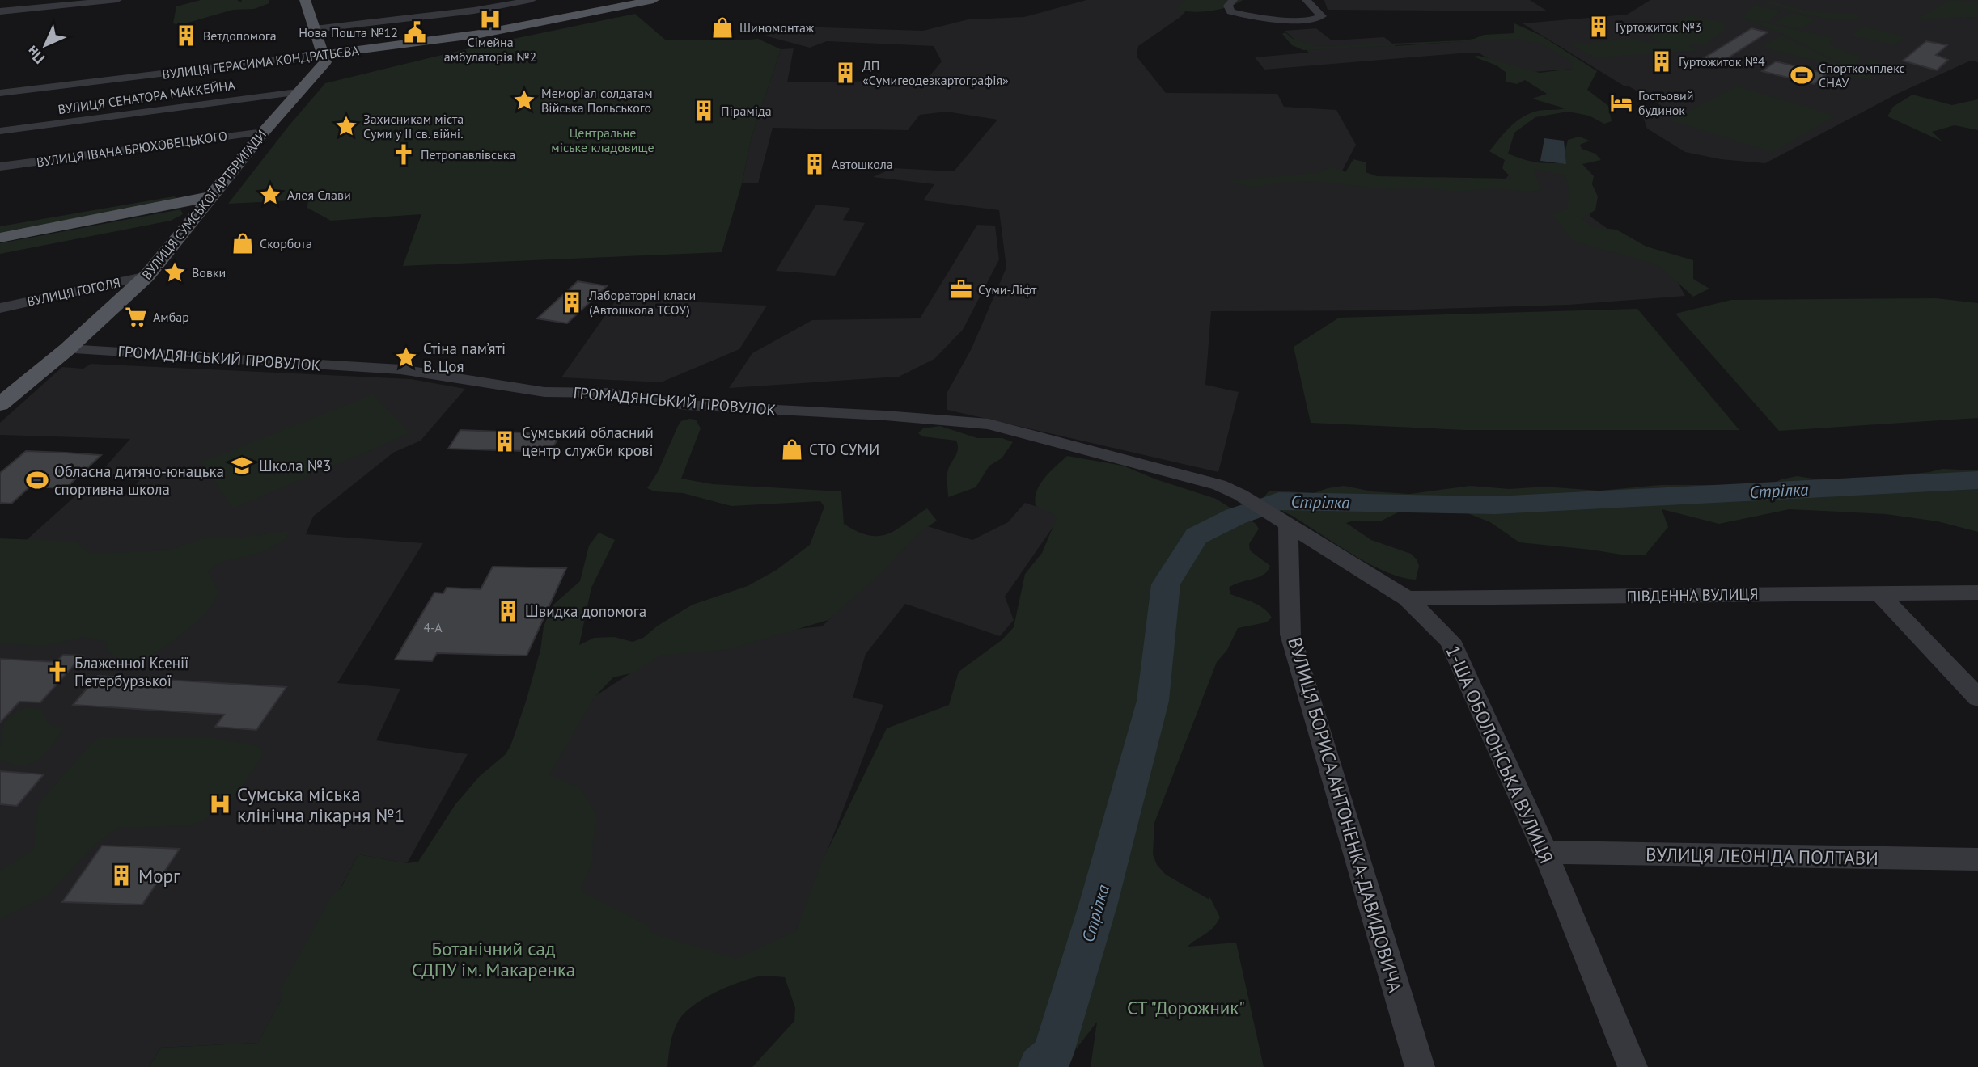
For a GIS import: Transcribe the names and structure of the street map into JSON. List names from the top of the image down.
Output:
{
  "streets": {
    "main road": ["ВУЛИЦЯ ГЕРАСИМА КОНДРАТЬЄВА", "ВУЛИЦЯ СУМСЬКОЇ АРТБРИГАДИ"],
    "street": [
      "ВУЛИЦЯ СЕНАТОРА МАККЕЙНА",
      "ВУЛИЦЯ ІВАНА БРЮХОВЕЦЬКОГО",
      "ВУЛИЦЯ ГОГОЛЯ",
      "ГРОМАДЯНСЬКИЙ ПРОВУЛОК",
      "ПІВДЕННА ВУЛИЦЯ",
      "1-ША ОБОЛОНСЬКА ВУЛИЦЯ",
      "ВУЛИЦЯ БОРИСА АНТОНЕНКА-ДАВИДОВИЧА",
      "ВУЛИЦЯ ЛЕОНІДА ПОЛТАВИ"
    ]
  },
  "crossings": [
    ["ВУЛИЦЯ ГЕРАСИМА КОНДРАТЬЄВА", "ВУЛИЦЯ СУМСЬКОЇ АРТБРИГАДИ"],
    ["ВУЛИЦЯ СЕНАТОРА МАККЕЙНА", "ВУЛИЦЯ СУМСЬКОЇ АРТБРИГАДИ"],
    ["ВУЛИЦЯ ІВАНА БРЮХОВЕЦЬКОГО", "ВУЛИЦЯ СУМСЬКОЇ АРТБРИГАДИ"],
    ["ВУЛИЦЯ СУМСЬКОЇ АРТБРИГАДИ", "ВУЛИЦЯ ГОГОЛЯ"],
    ["ВУЛИЦЯ СУМСЬКОЇ АРТБРИГАДИ", "ГРОМАДЯНСЬКИЙ ПРОВУЛОК"],
    ["ГРОМАДЯНСЬКИЙ ПРОВУЛОК", "1-ША ОБОЛОНСЬКА ВУЛИЦЯ"],
    ["ГРОМАДЯНСЬКИЙ ПРОВУЛОК", "ВУЛИЦЯ БОРИСА АНТОНЕНКА-ДАВИДОВИЧА"],
    ["ПІВДЕННА ВУЛИЦЯ", "1-ША ОБОЛОНСЬКА ВУЛИЦЯ"],
    ["1-ША ОБОЛОНСЬКА ВУЛИЦЯ", "ВУЛИЦЯ БОРИСА АНТОНЕНКА-ДАВИДОВИЧА"],
    ["1-ША ОБОЛОНСЬКА ВУЛИЦЯ", "ВУЛИЦЯ ЛЕОНІДА ПОЛТАВИ"]
  ],
  "water": ["Стрілка"],
  "parks": ["Центральне міське кладовище", "Ботанічний сад СДПУ ім. Макаренка", "СТ \"Дорожник\""],
  "places": {
    "hospital": ["Сімейна амбулаторія №2", "Сумська міська клінічна лікарня №1"],
    "building": [
      "Гуртожиток №3",
      "Ветдопомога",
      "Гуртожиток №4",
      "ДП «Сумигеодезкартографія»",
      "Піраміда",
      "Автошкола",
      "Лабораторні класи (Автошкола ТСОУ)",
      "Сумський обласний центр служби крові",
      "Швидка допомога",
      "Морг"
    ],
    "shop": ["Шиномонтаж", "Скорбота", "СТО СУМИ"],
    "public building": ["Нова Пошта №12"],
    "sports": ["Спорткомплекс СНАУ", "Обласна дитячо-юнацька спортивна школа"],
    "place": [
      "Меморіал солдатам Війська Польського",
      "Захисникам міста Суми у ІІ св. війні.",
      "Алея Слави",
      "Вовки",
      "Стіна пам’яті В. Цоя"
    ],
    "hotel": ["Гостьовий будинок"],
    "church": ["Петропавлівська", "Блаженної Ксенії Петербурзької"],
    "office": ["Суми-Ліфт"],
    "supermarket": ["Амбар"],
    "school or university": ["Школа №3"]
  },
  "house_numbers": ["4-А"],
  "north": "bottom left"
}
